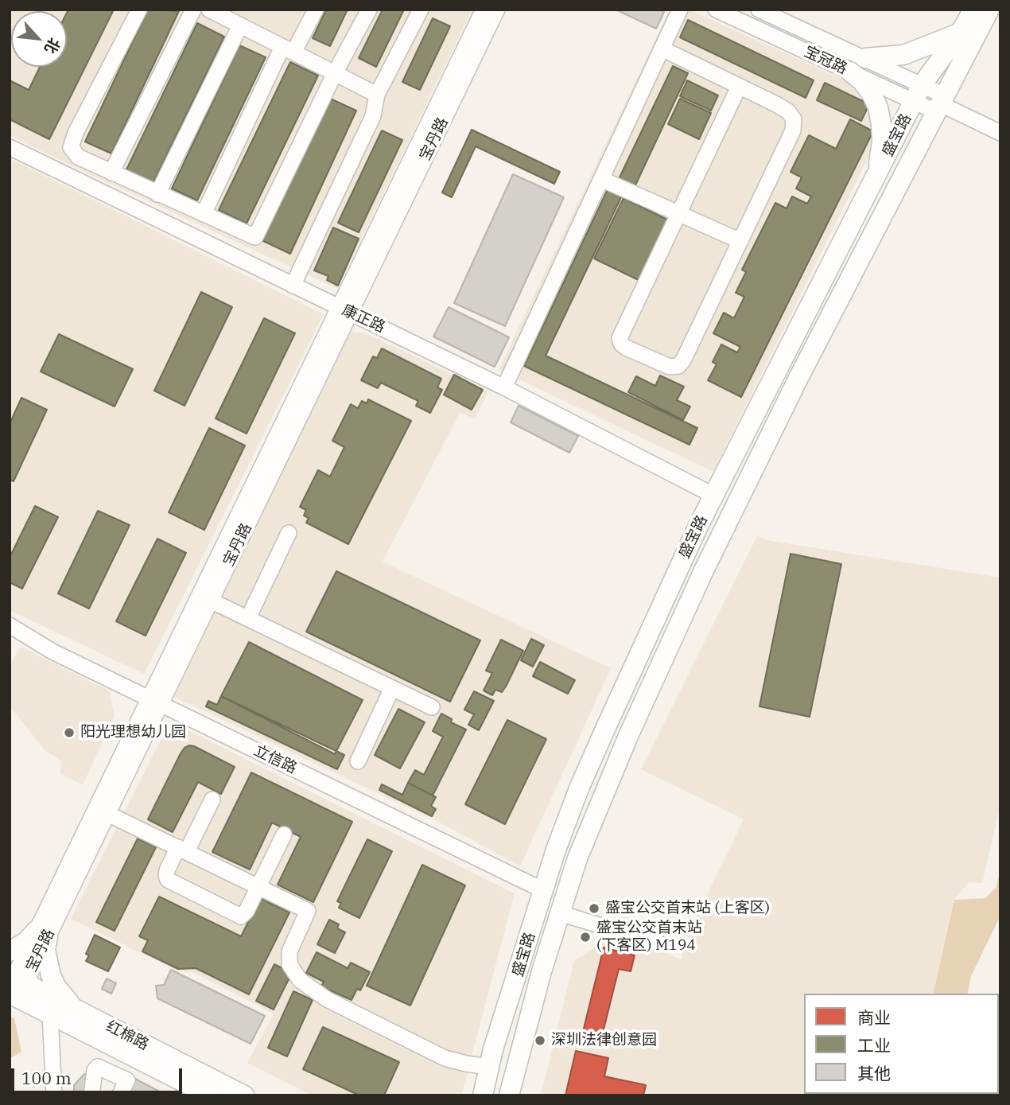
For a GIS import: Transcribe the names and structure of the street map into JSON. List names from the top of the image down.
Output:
{
  "streets": {
    "main road": ["盛宝路", "红棉路"],
    "street": [
      "宝冠路",
      "宝丹路",
      "康正路",
      "立信路"
    ]
  },
  "crossings": [
    ["宝冠路", "盛宝路"],
    ["盛宝路", "康正路"],
    ["盛宝路", "立信路"],
    ["宝丹路", "康正路"],
    ["宝丹路", "立信路"],
    ["宝丹路", "红棉路"]
  ],
  "places": [
    "阳光理想幼儿园",
    "盛宝公交首末站 (上客区)",
    "盛宝公交首末站 (下客区) M194",
    "深圳法律创意园"
  ],
  "legend": ["商业", "工业", "其他"],
  "scale_bar": "100 m",
  "north": "bottom right"
}
